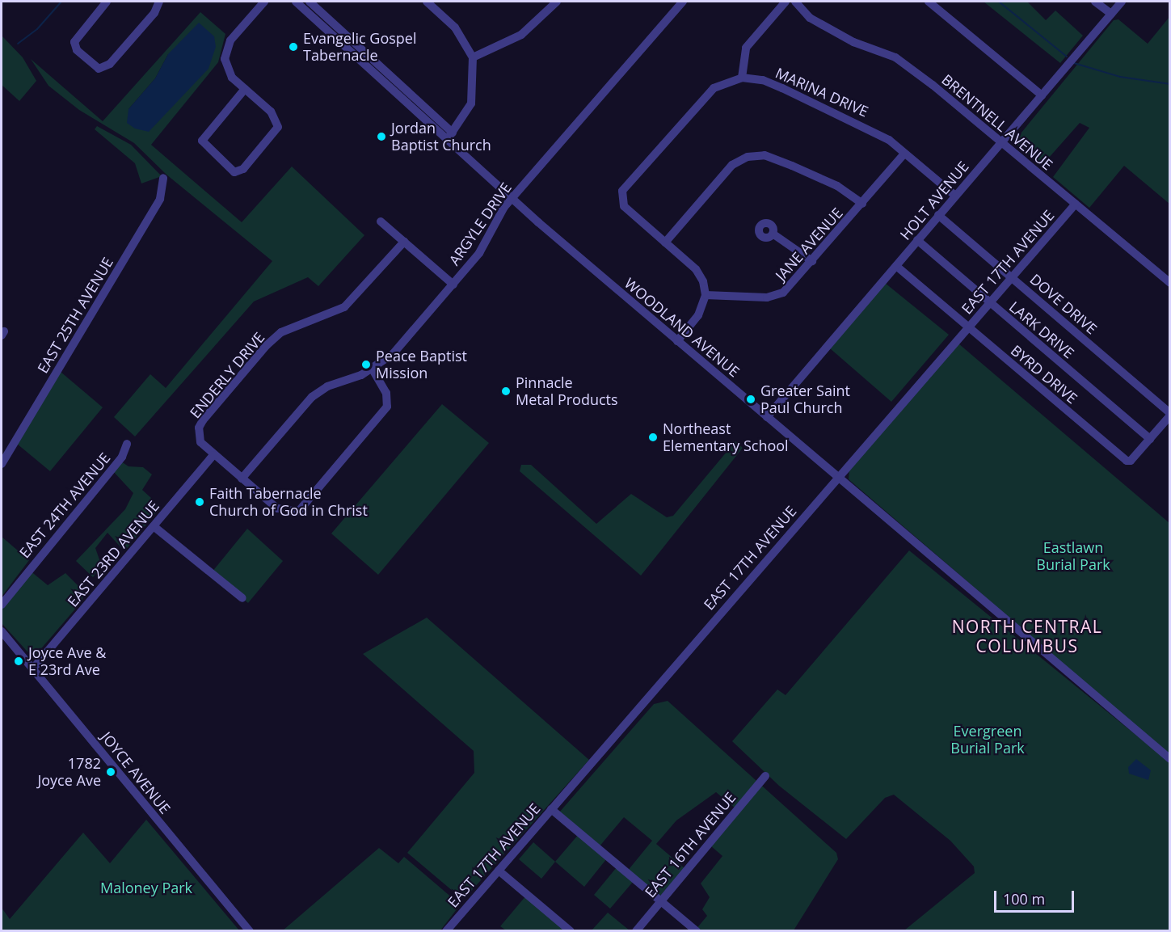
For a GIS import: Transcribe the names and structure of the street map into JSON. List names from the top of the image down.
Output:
{
  "streets": {
    "street": [
      "MARINA DRIVE",
      "BRENTNELL AVENUE",
      "HOLT AVENUE",
      "ARGYLE DRIVE",
      "JANE AVENUE",
      "EAST 17TH AVENUE",
      "DOVE DRIVE",
      "EAST 25TH AVENUE",
      "WOODLAND AVENUE",
      "LARK DRIVE",
      "BYRD DRIVE",
      "ENDERLY DRIVE",
      "EAST 24TH AVENUE",
      "EAST 23RD AVENUE",
      "JOYCE AVENUE",
      "EAST 16TH AVENUE"
    ]
  },
  "crossings": [
    ["MARINA DRIVE", "HOLT AVENUE"],
    ["MARINA DRIVE", "JANE AVENUE"],
    ["BRENTNELL AVENUE", "HOLT AVENUE"],
    ["BRENTNELL AVENUE", "EAST 17TH AVENUE"],
    ["HOLT AVENUE", "DOVE DRIVE"],
    ["HOLT AVENUE", "WOODLAND AVENUE"],
    ["HOLT AVENUE", "LARK DRIVE"],
    ["HOLT AVENUE", "BYRD DRIVE"],
    ["ARGYLE DRIVE", "WOODLAND AVENUE"],
    ["EAST 17TH AVENUE", "DOVE DRIVE"],
    ["EAST 17TH AVENUE", "WOODLAND AVENUE"],
    ["EAST 17TH AVENUE", "LARK DRIVE"],
    ["EAST 17TH AVENUE", "BYRD DRIVE"],
    ["DOVE DRIVE", "BYRD DRIVE"],
    ["LARK DRIVE", "BYRD DRIVE"],
    ["ENDERLY DRIVE", "EAST 23RD AVENUE"],
    ["EAST 23RD AVENUE", "JOYCE AVENUE"]
  ],
  "districts": ["NORTH CENTRAL COLUMBUS"],
  "parks": ["Eastlawn Burial Park", "Evergreen Burial Park", "Maloney Park"],
  "places": [
    "Evangelic Gospel Tabernacle",
    "Jordan Baptist Church",
    "Peace Baptist Mission",
    "Pinnacle Metal Products",
    "Greater Saint Paul Church",
    "Northeast Elementary School",
    "Faith Tabernacle Church of God in Christ",
    "Joyce Ave & E 23rd Ave",
    "1782 Joyce Ave"
  ],
  "scale_bar": "100 m"
}
